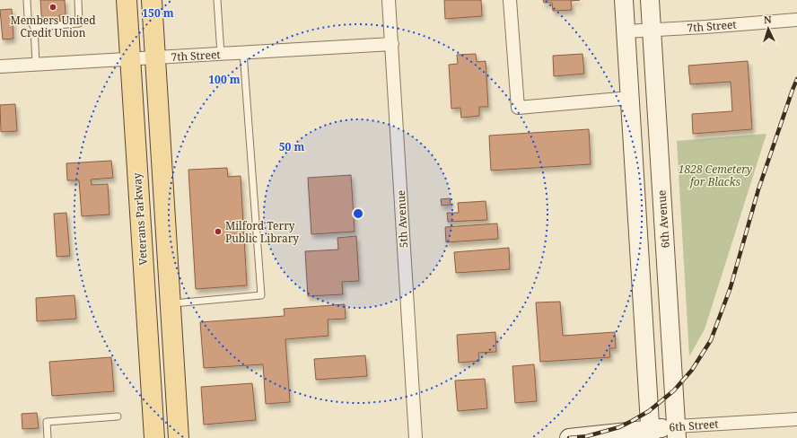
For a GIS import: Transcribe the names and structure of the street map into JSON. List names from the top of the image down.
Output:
{
  "streets": {
    "main road": ["Veterans Parkway", "6th Avenue", "6th Street"],
    "street": ["7th Street", "5th Avenue"]
  },
  "crossings": [
    ["7th Street", "Veterans Parkway"],
    ["7th Street", "5th Avenue"],
    ["7th Street", "6th Avenue"],
    ["6th Avenue", "6th Street"]
  ],
  "parks": ["1828 Cemetery for Blacks"],
  "places": ["Members United Credit Union", "Milford Terry Public Library"],
  "north": "top",
  "rings": ["150 m", "100 m", "50 m"]
}
